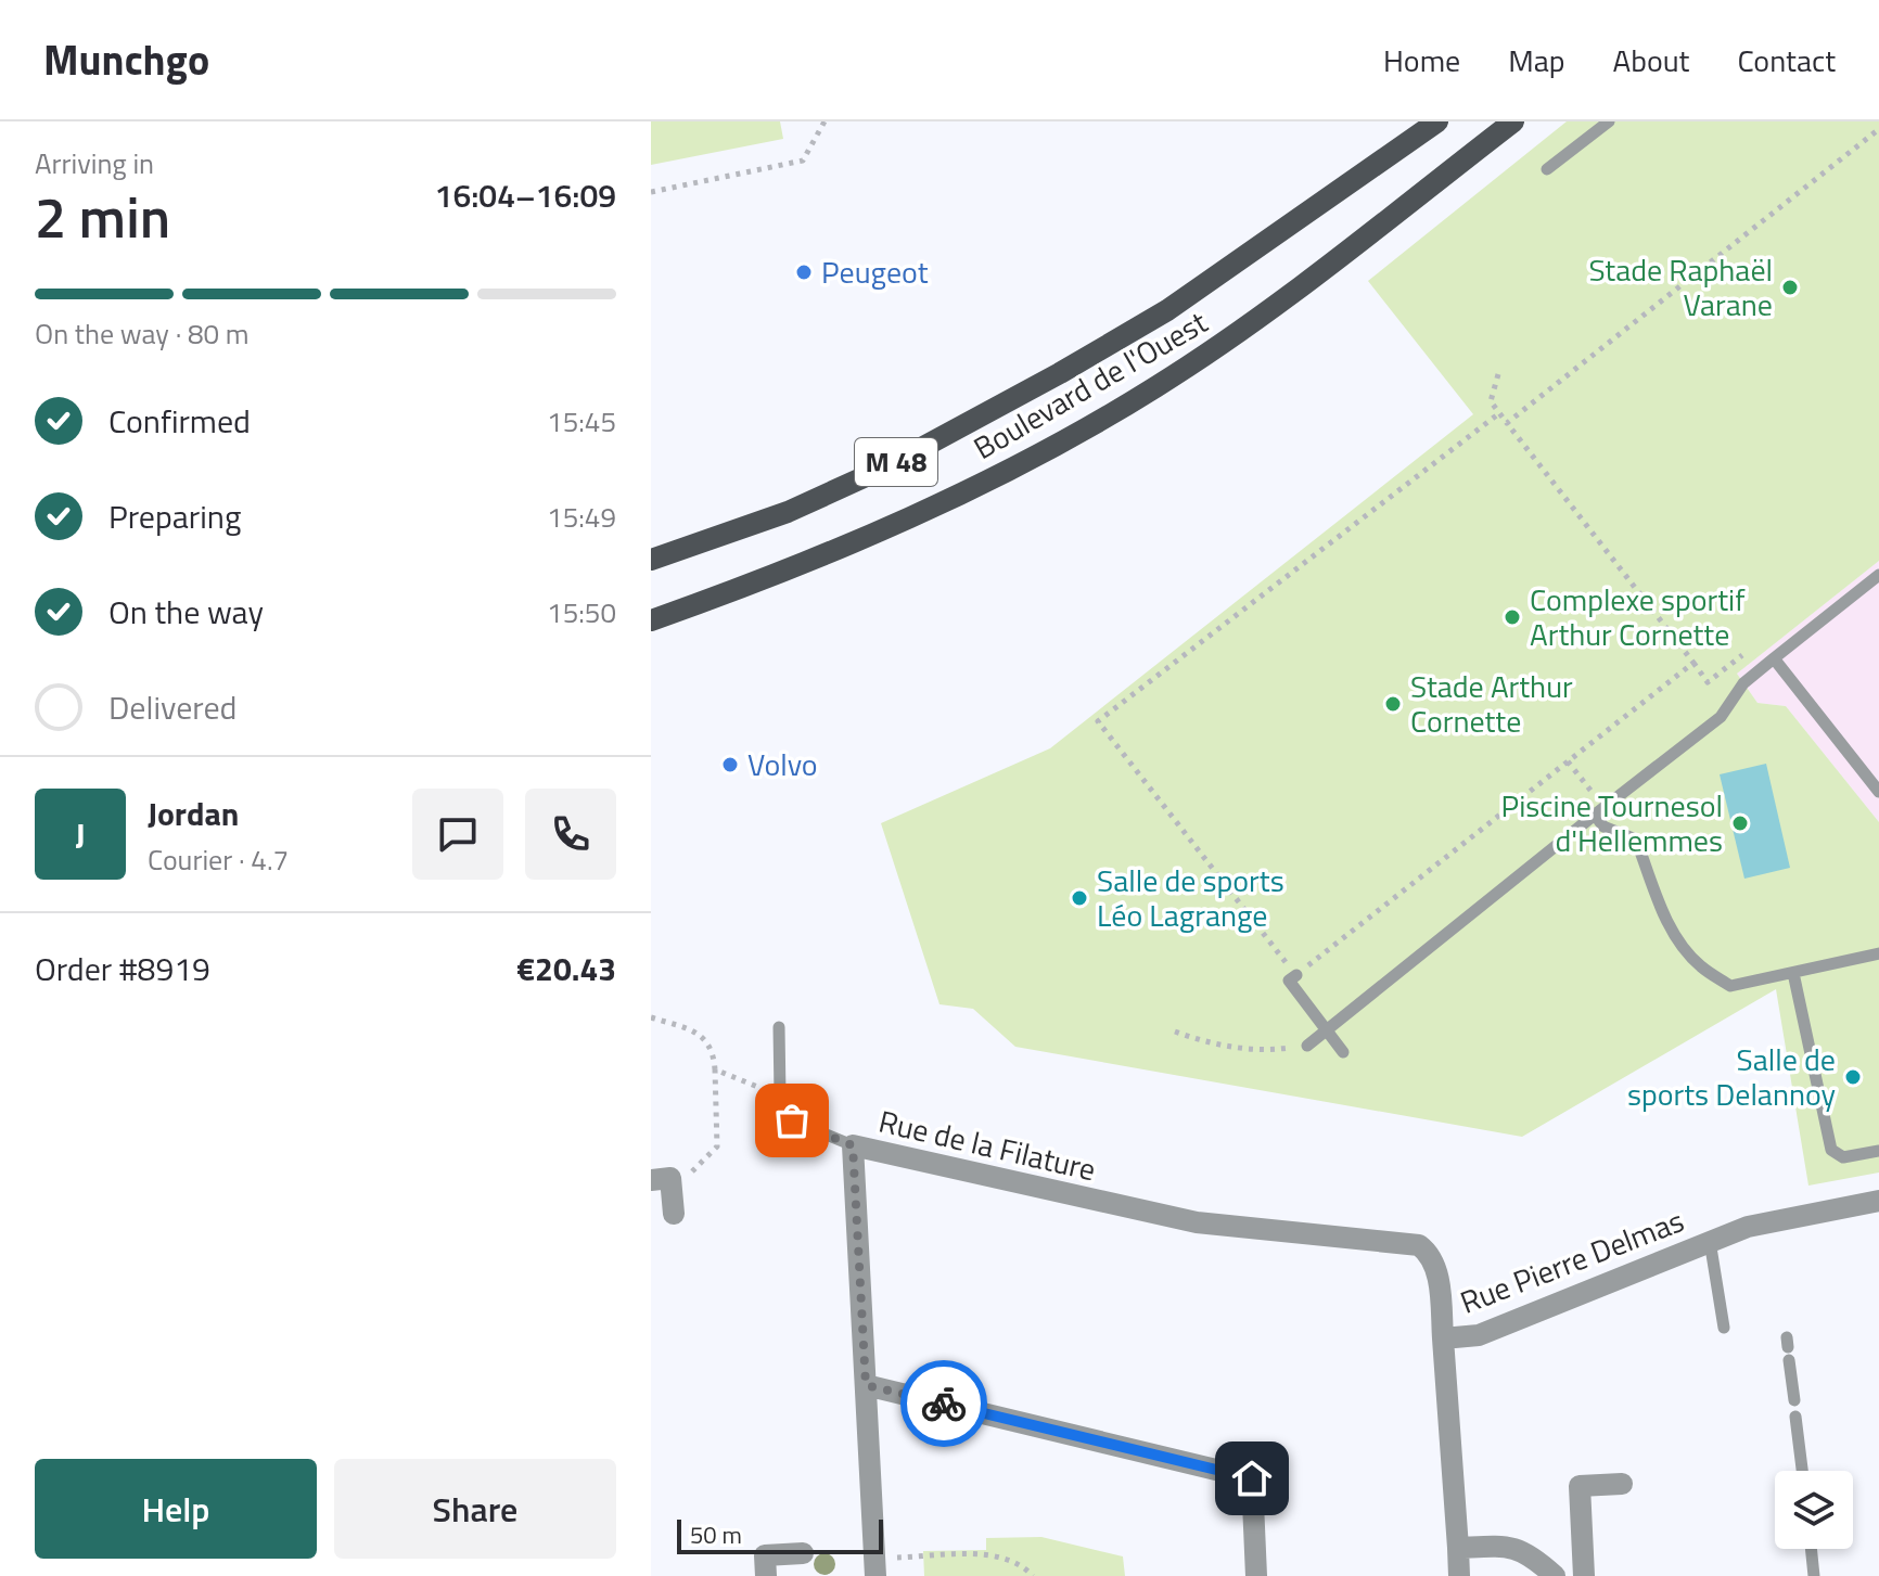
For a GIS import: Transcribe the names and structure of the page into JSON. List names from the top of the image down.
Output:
{
  "streets": {
    "main road": ["Boulevard de l'Ouest", "M 48"],
    "street": ["Rue de la Filature", "Rue Pierre Delmas"]
  },
  "crossings": [
    ["Rue de la Filature", "Rue Pierre Delmas"]
  ],
  "places": [
    "Peugeot",
    "Stade Raphaël Varane",
    "Complexe sportif Arthur Cornette",
    "Stade Arthur Cornette",
    "Volvo",
    "Piscine Tournesol d'Hellemmes",
    "Salle de sports Léo Lagrange",
    "Salle de sports Delannoy"
  ],
  "scale_bar": "50 m",
  "page": {
    "header": "Munchgo",
    "nav": [
      "Home",
      "Map",
      "About",
      "Contact"
    ],
    "heading": ["2 min", "Arriving in", "16:04–16:09"],
    "panel": [
      "Jordan",
      "Courier · 4.7",
      "Order #8919",
      "€20.43"
    ],
    "bar": "On the way · 80 m",
    "list": [
      ["Confirmed", "15:45"],
      ["Preparing", "15:49"],
      ["On the way", "15:50"],
      "Delivered"
    ],
    "round": "J",
    "buttons": ["Help", "Share"],
    "scale": "50 m"
  }
}
